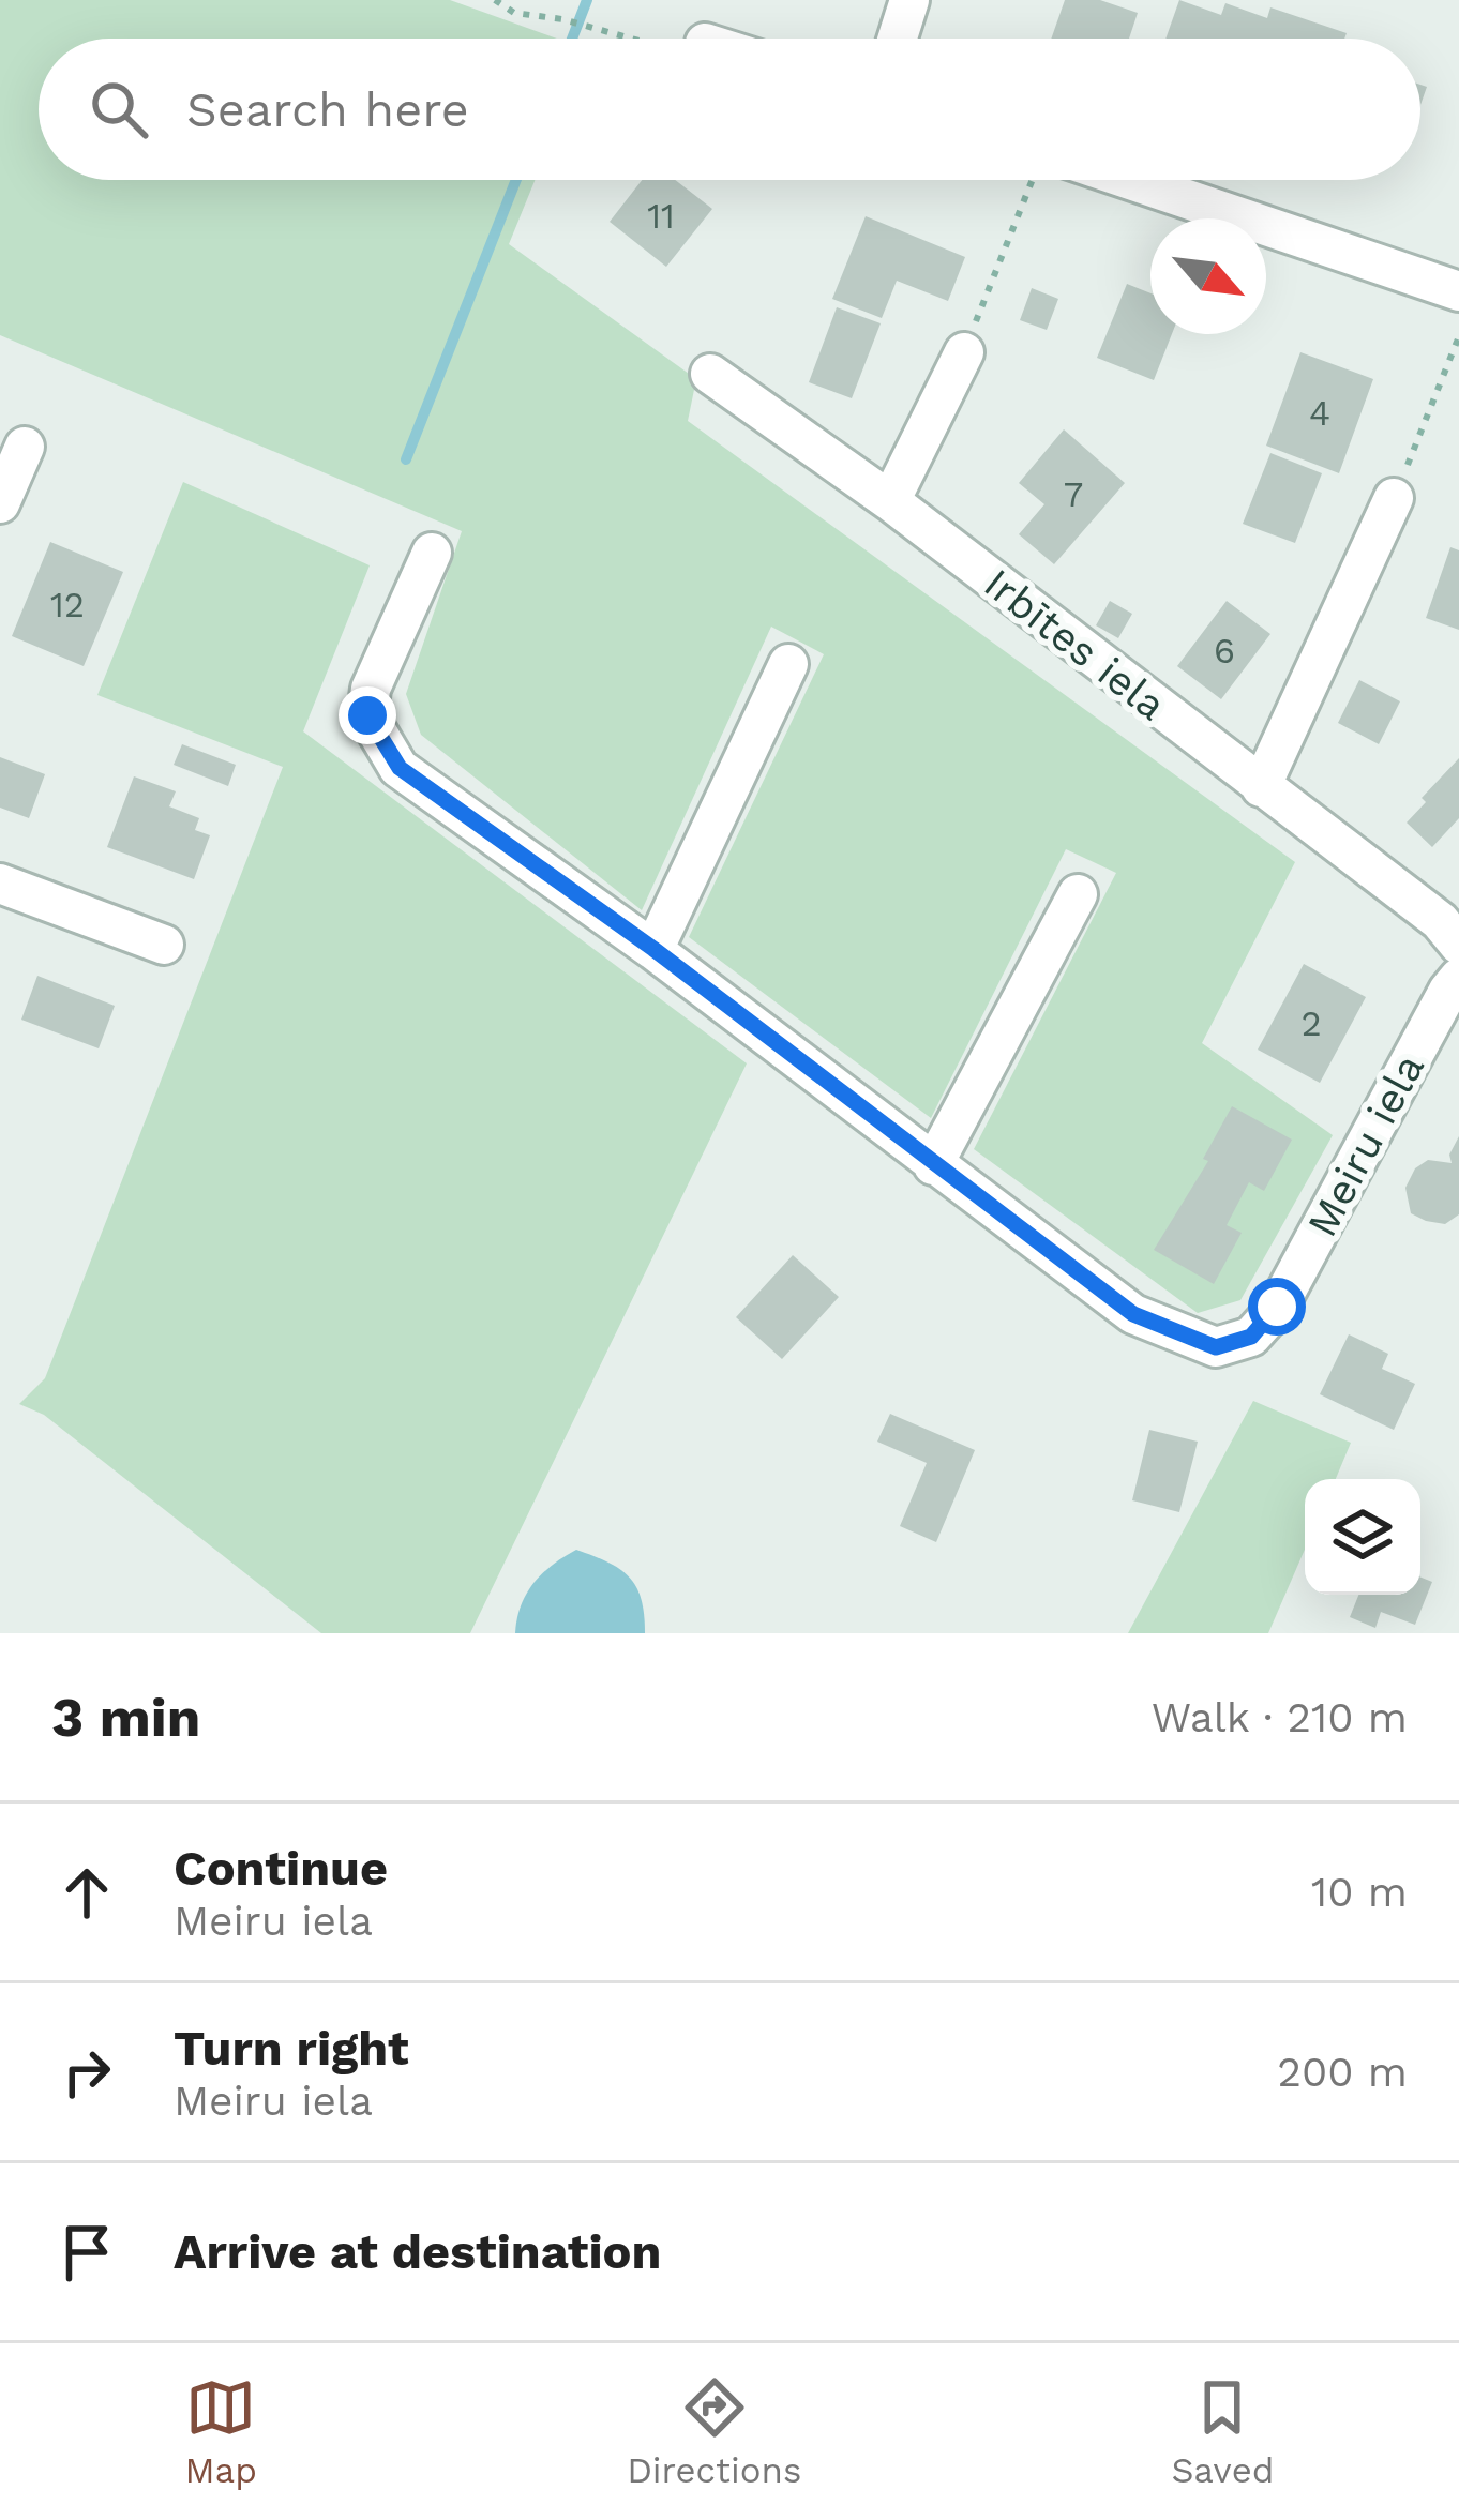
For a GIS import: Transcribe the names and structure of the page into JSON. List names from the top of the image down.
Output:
{
  "streets": {
    "street": ["Irbītes iela", "Meiru iela"]
  },
  "house_numbers": [
    "11",
    "4",
    "7",
    "12",
    "6",
    "2"
  ],
  "north": "bottom right",
  "page": {
    "search": "Search here",
    "heading": ["3 min", "Walk · 210 m"],
    "list": [
      ["Continue", "Meiru iela", "10 m"],
      ["Turn right", "Meiru iela", "200 m"],
      "Arrive at destination"
    ],
    "nav": ["Map", "Directions", "Saved"]
  }
}
